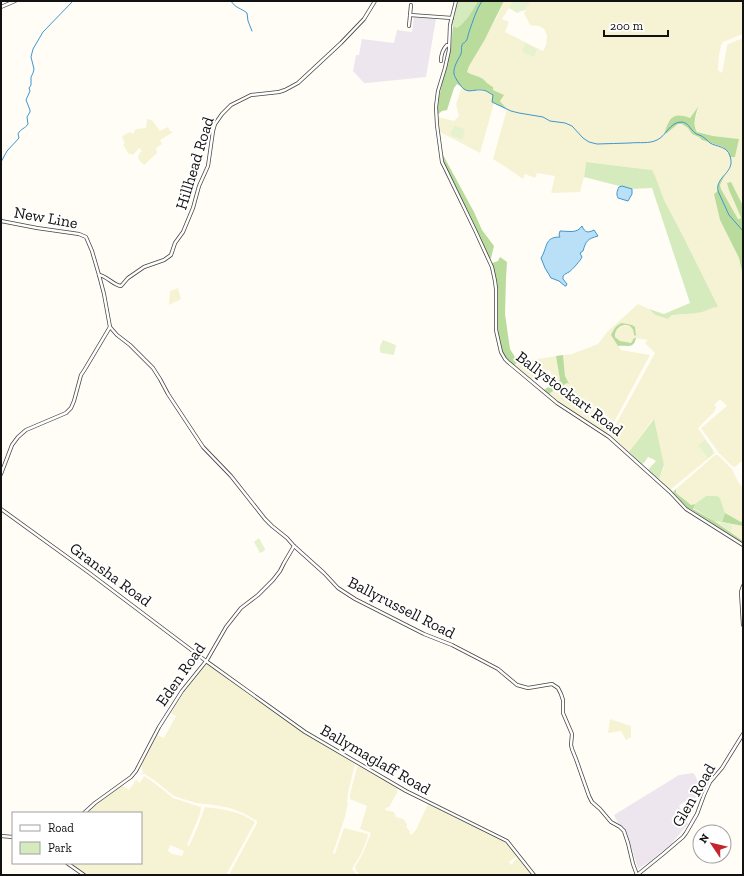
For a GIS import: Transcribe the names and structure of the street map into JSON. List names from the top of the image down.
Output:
{
  "streets": {
    "street": [
      "Hillhead Road",
      "New Line",
      "Ballystockart Road",
      "Gransha Road",
      "Ballyrussell Road",
      "Eden Road",
      "Ballymaglaff Road",
      "Glen Road"
    ]
  },
  "crossings": [
    ["Hillhead Road", "New Line"],
    ["Gransha Road", "Eden Road"],
    ["Gransha Road", "Ballymaglaff Road"],
    ["Ballyrussell Road", "Eden Road"],
    ["Ballyrussell Road", "Glen Road"],
    ["Eden Road", "Ballymaglaff Road"]
  ],
  "legend": ["Road", "Park"],
  "scale_bar": "200 m",
  "north": "top left"
}
